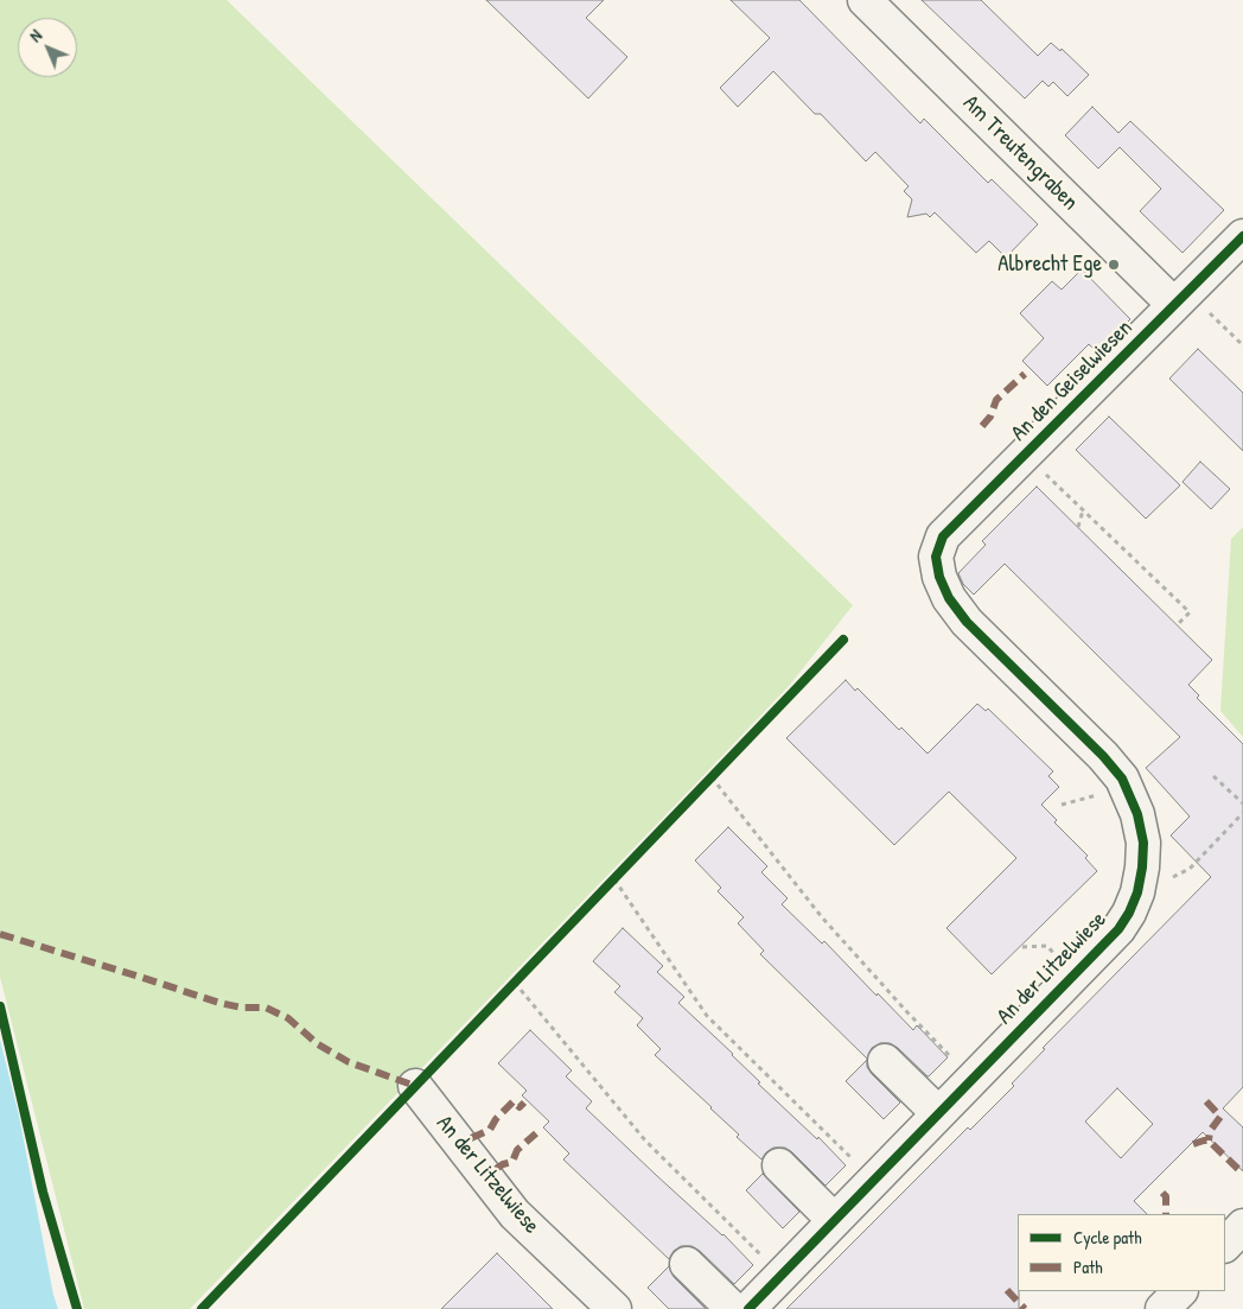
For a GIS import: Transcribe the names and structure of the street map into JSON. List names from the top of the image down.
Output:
{
  "streets": {
    "street": ["Am Treutengraben", "An den Geiselwiesen", "An der Litzelwiese"]
  },
  "crossings": [
    ["Am Treutengraben", "An den Geiselwiesen"],
    ["An den Geiselwiesen", "An der Litzelwiese"]
  ],
  "places": ["Albrecht Ege"],
  "legend": ["Cycle path", "Path"],
  "north": "top left"
}
